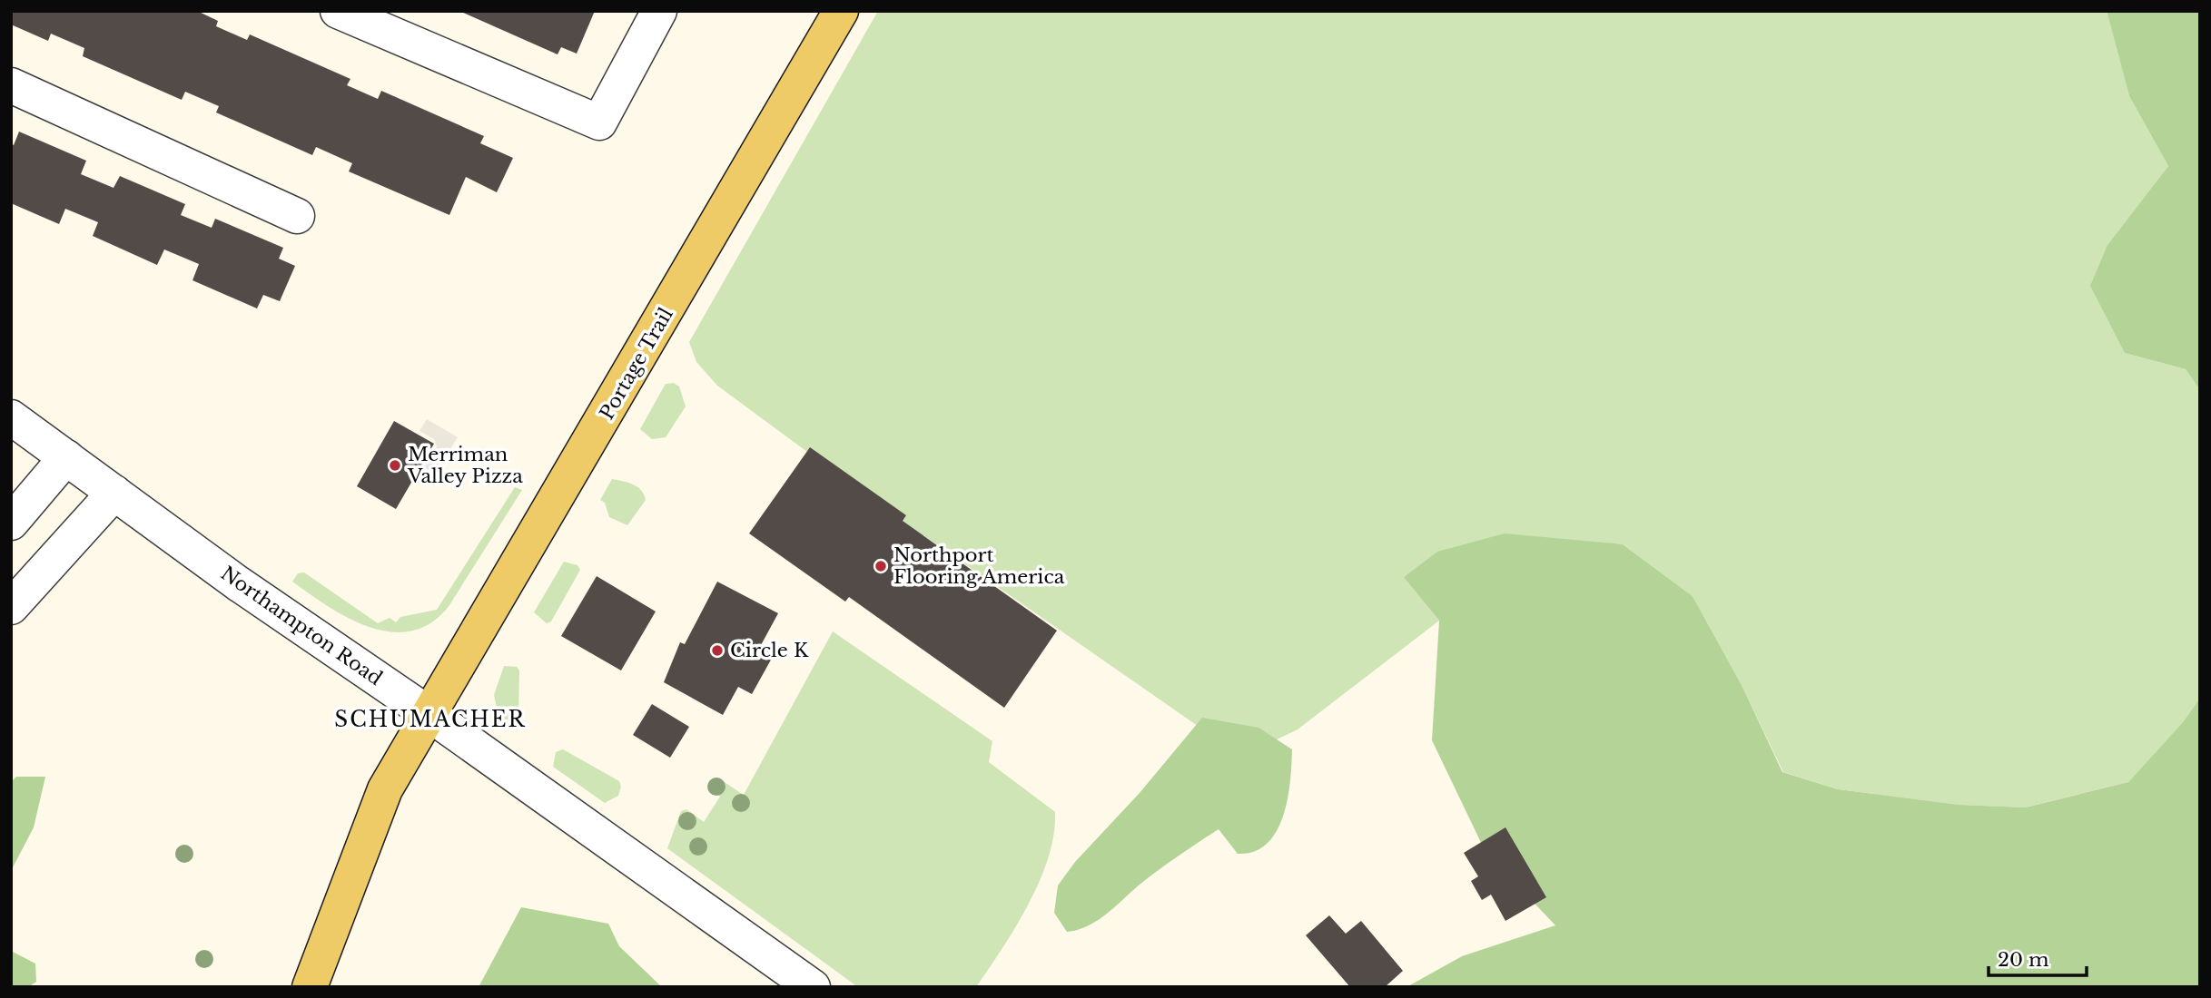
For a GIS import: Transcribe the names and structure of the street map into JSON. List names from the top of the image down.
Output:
{
  "streets": {
    "main road": ["Portage Trail"],
    "street": ["Northampton Road"]
  },
  "crossings": [
    ["Portage Trail", "Northampton Road"]
  ],
  "districts": ["SCHUMACHER"],
  "places": ["Merriman Valley Pizza", "Northport Flooring America", "Circle K"],
  "scale_bar": "20 m"
}
